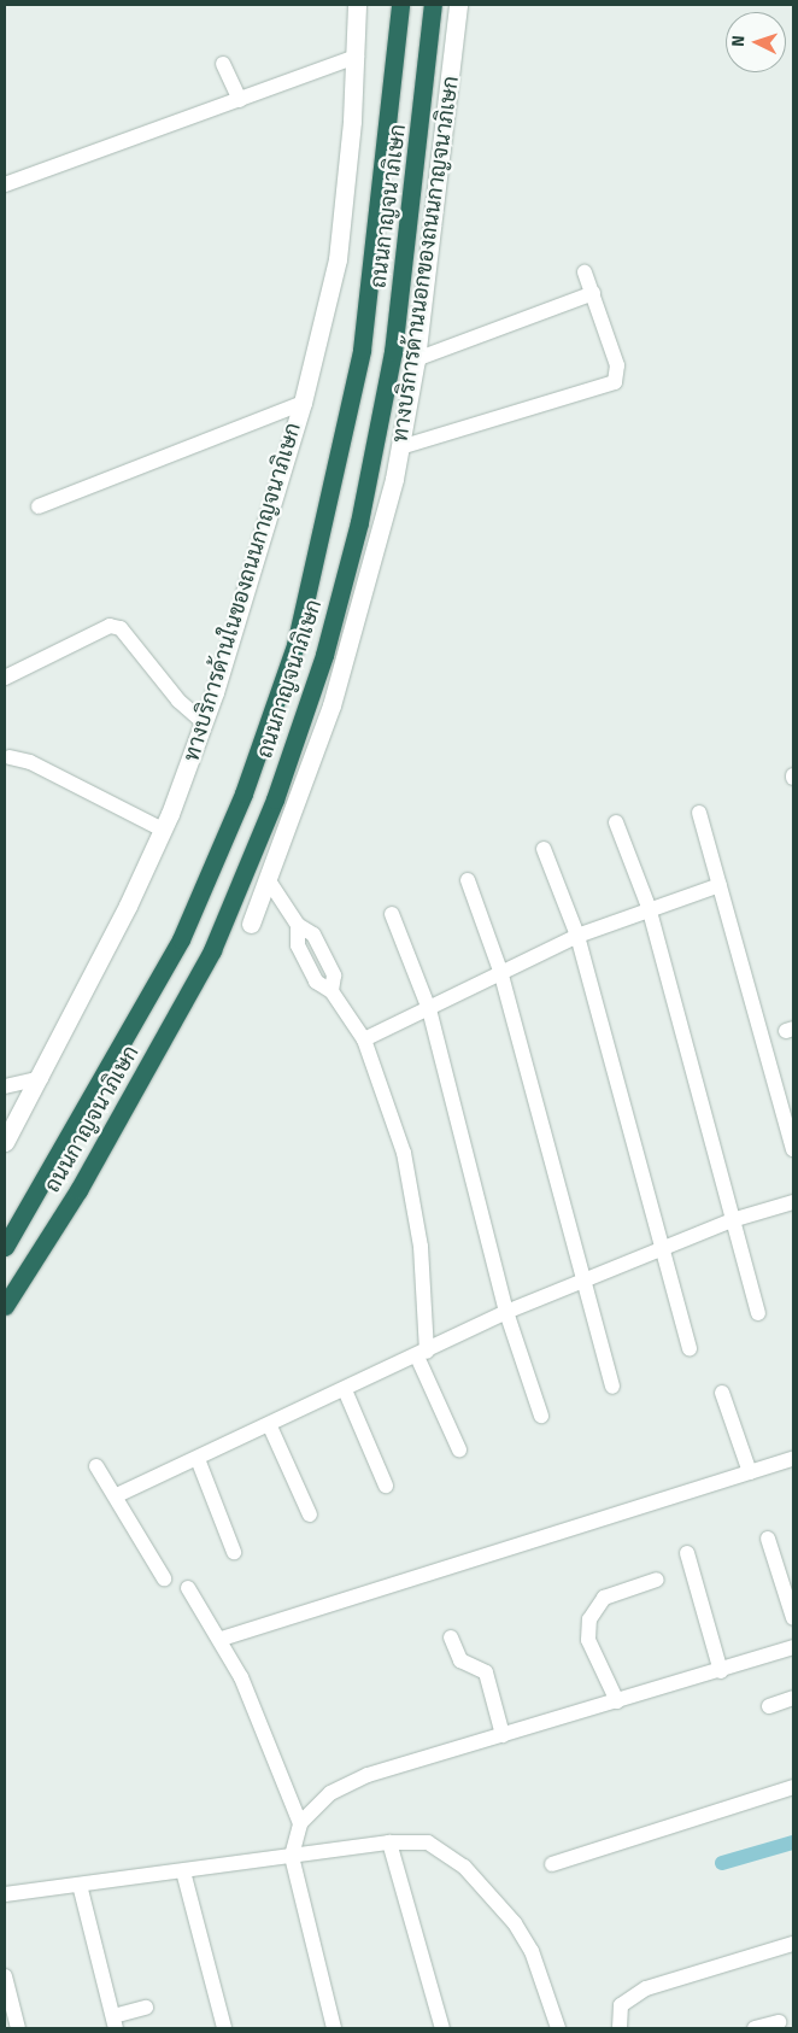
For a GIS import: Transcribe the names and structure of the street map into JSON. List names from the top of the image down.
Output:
{
  "streets": {
    "highway": ["ถนนกาญจนาภิเษก"],
    "main road": ["ทางบริการด้านนอกของถนนกาญจนาภิเษก", "ทางบริการด้านในของถนนกาญจนาภิเษก"]
  },
  "north": "left"
}
